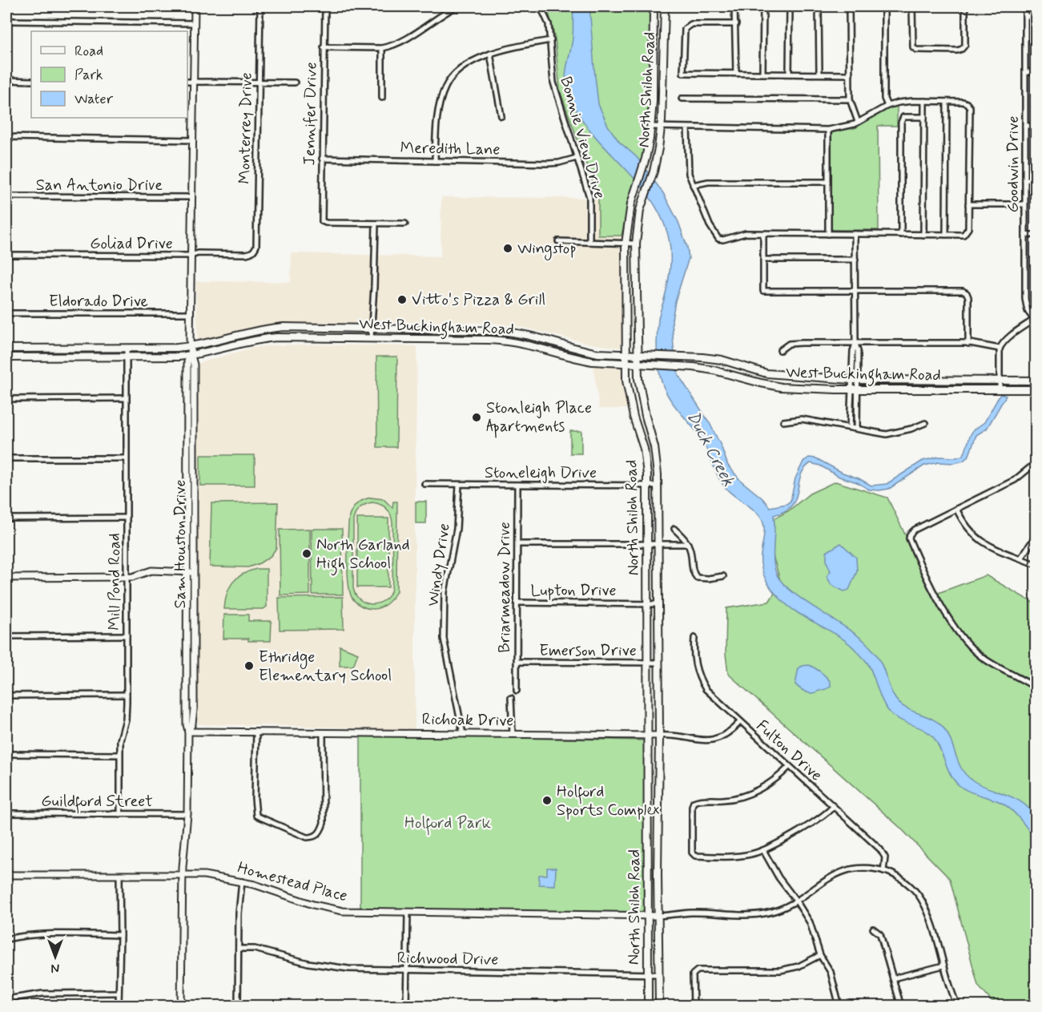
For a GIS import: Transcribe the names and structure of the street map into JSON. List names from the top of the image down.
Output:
{
  "streets": {
    "main road": ["North Shiloh Road", "West Buckingham Road"],
    "street": [
      "Jennifer Drive",
      "Monterrey Drive",
      "Bonnie View Drive",
      "Meredith Lane",
      "Goodwin Drive",
      "San Antonio Drive",
      "Goliad Drive",
      "Eldorado Drive",
      "Stoneleigh Drive",
      "Sam Houston Drive",
      "Windy Drive",
      "Mill Pond Road",
      "Briarmeadow Drive",
      "Lupton Drive",
      "Emerson Drive",
      "Richoak Drive",
      "Fulton Drive",
      "Guildford Street",
      "Homestead Place",
      "Richwood Drive"
    ]
  },
  "crossings": [
    ["North Shiloh Road", "West Buckingham Road"],
    ["North Shiloh Road", "Stoneleigh Drive"],
    ["North Shiloh Road", "Lupton Drive"],
    ["North Shiloh Road", "Emerson Drive"],
    ["North Shiloh Road", "Richoak Drive"],
    ["North Shiloh Road", "Homestead Place"],
    ["North Shiloh Road", "Richwood Drive"],
    ["Jennifer Drive", "Meredith Lane"],
    ["Monterrey Drive", "Goliad Drive"],
    ["Bonnie View Drive", "Meredith Lane"],
    ["San Antonio Drive", "Sam Houston Drive"],
    ["Goliad Drive", "Sam Houston Drive"],
    ["Eldorado Drive", "Sam Houston Drive"],
    ["West Buckingham Road", "Sam Houston Drive"],
    ["West Buckingham Road", "Mill Pond Road"],
    ["Stoneleigh Drive", "Windy Drive"],
    ["Stoneleigh Drive", "Briarmeadow Drive"],
    ["Sam Houston Drive", "Richoak Drive"],
    ["Sam Houston Drive", "Guildford Street"],
    ["Sam Houston Drive", "Homestead Place"],
    ["Windy Drive", "Richoak Drive"],
    ["Mill Pond Road", "Guildford Street"],
    ["Briarmeadow Drive", "Lupton Drive"],
    ["Briarmeadow Drive", "Emerson Drive"],
    ["Richoak Drive", "Fulton Drive"]
  ],
  "water": ["Duck Creek"],
  "parks": ["Holford Park"],
  "places": [
    "Wingstop",
    "Vitto's Pizza & Grill",
    "Stonleigh Place Apartments",
    "North Garland High School",
    "Ethridge Elementary School",
    "Holford Sports Complex"
  ],
  "legend": ["Road", "Park", "Water"],
  "north": "bottom"
}
